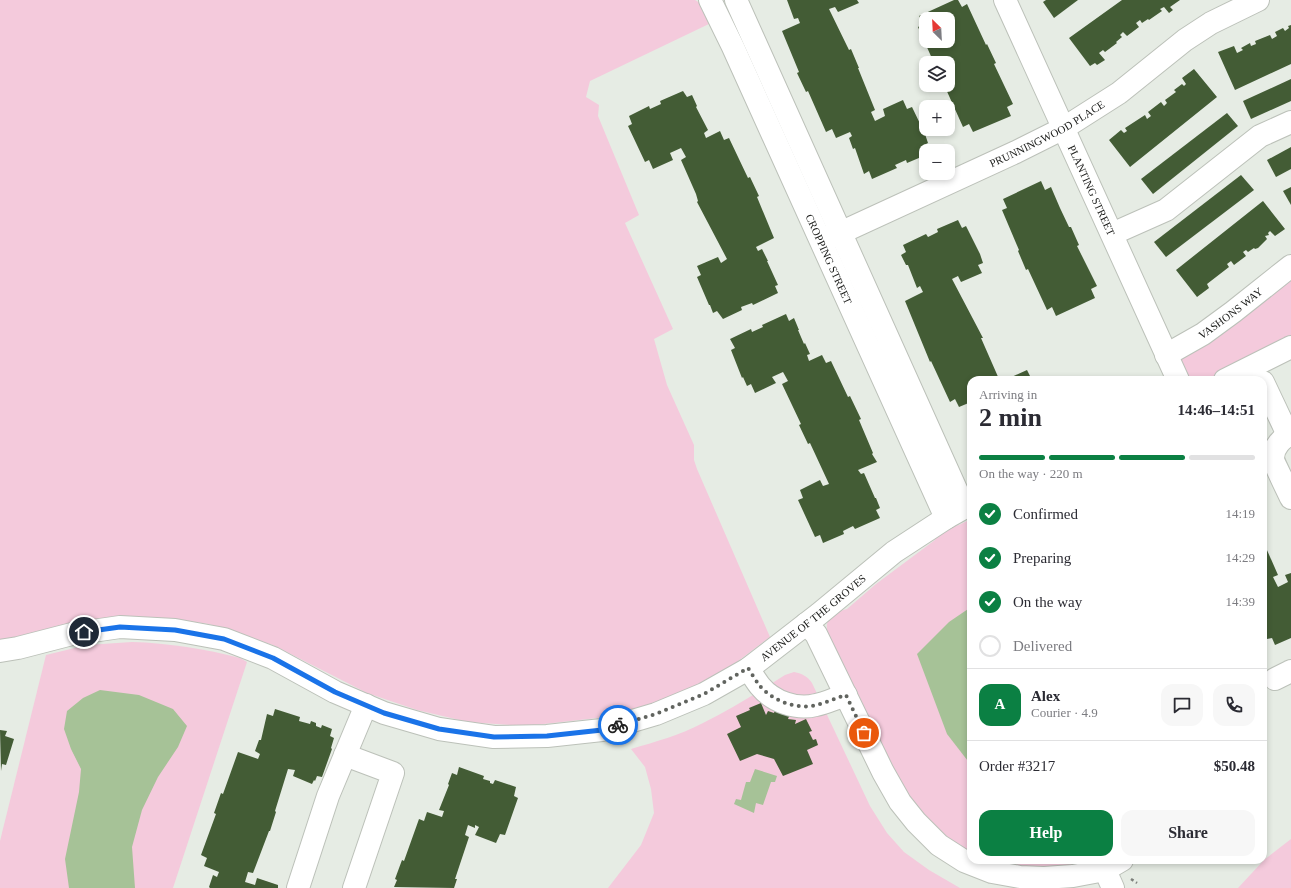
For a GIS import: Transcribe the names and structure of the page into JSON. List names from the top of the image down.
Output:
{
  "streets": {
    "street": [
      "PRUNNINGWOOD PLACE",
      "PLANTING STREET",
      "CROPPING STREET",
      "VASHONS WAY",
      "AVENUE OF THE GROVES"
    ]
  },
  "crossings": [
    ["PRUNNINGWOOD PLACE", "PLANTING STREET"],
    ["PRUNNINGWOOD PLACE", "CROPPING STREET"],
    ["PLANTING STREET", "VASHONS WAY"],
    ["CROPPING STREET", "AVENUE OF THE GROVES"]
  ],
  "north": "top left",
  "page": {
    "map_buttons": ["+", "−"],
    "heading": ["2 min", "Arriving in", "14:46–14:51"],
    "panel": [
      "Alex",
      "Courier · 4.9",
      "Order #3217",
      "$50.48"
    ],
    "bar": "On the way · 220 m",
    "list": [
      ["Confirmed", "14:19"],
      ["Preparing", "14:29"],
      ["On the way", "14:39"],
      "Delivered"
    ],
    "round": "A",
    "buttons": ["Help", "Share"]
  }
}
